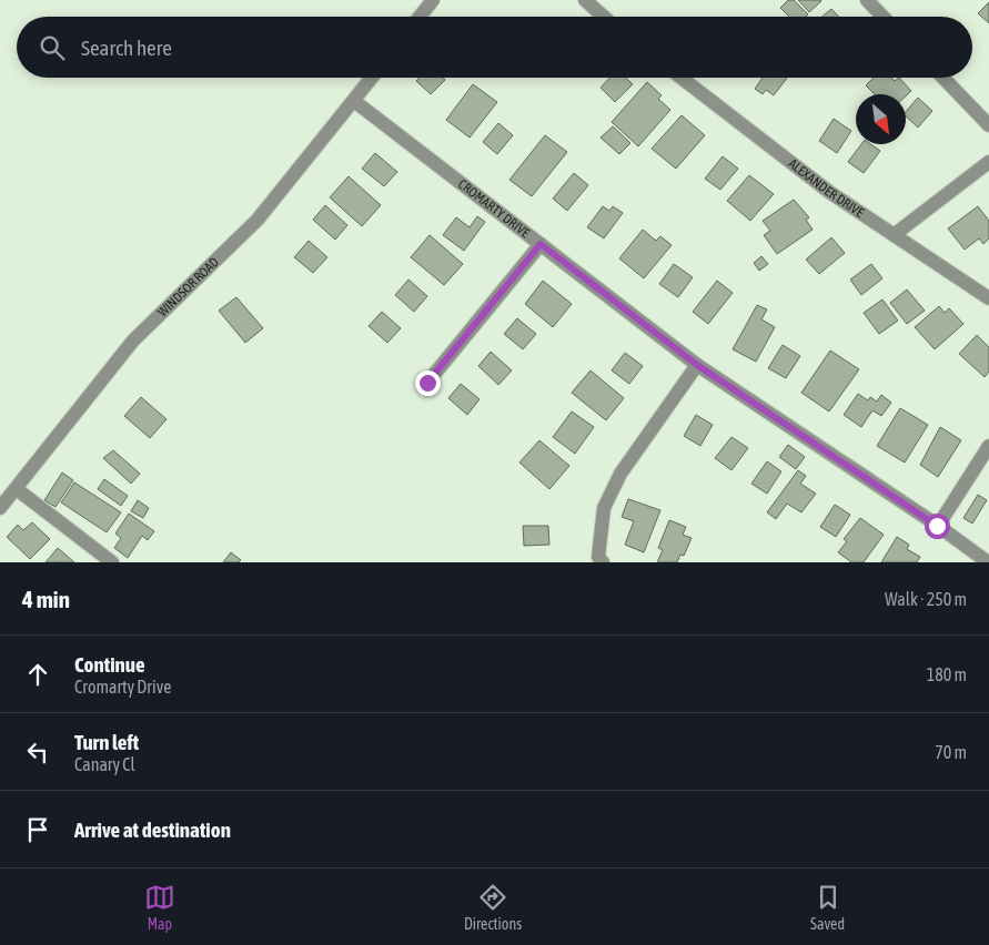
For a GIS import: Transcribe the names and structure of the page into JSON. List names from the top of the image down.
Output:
{
  "streets": {
    "street": ["ALEXANDER DRIVE", "CROMARTY DRIVE", "WINDSOR ROAD"]
  },
  "crossings": [
    ["CROMARTY DRIVE", "WINDSOR ROAD"]
  ],
  "north": "bottom right",
  "page": {
    "search": "Search here",
    "heading": ["4 min", "Walk · 250 m"],
    "list": [
      ["Continue", "Cromarty Drive", "180 m"],
      ["Turn left", "Canary Cl", "70 m"],
      "Arrive at destination"
    ],
    "nav": ["Map", "Directions", "Saved"]
  }
}
